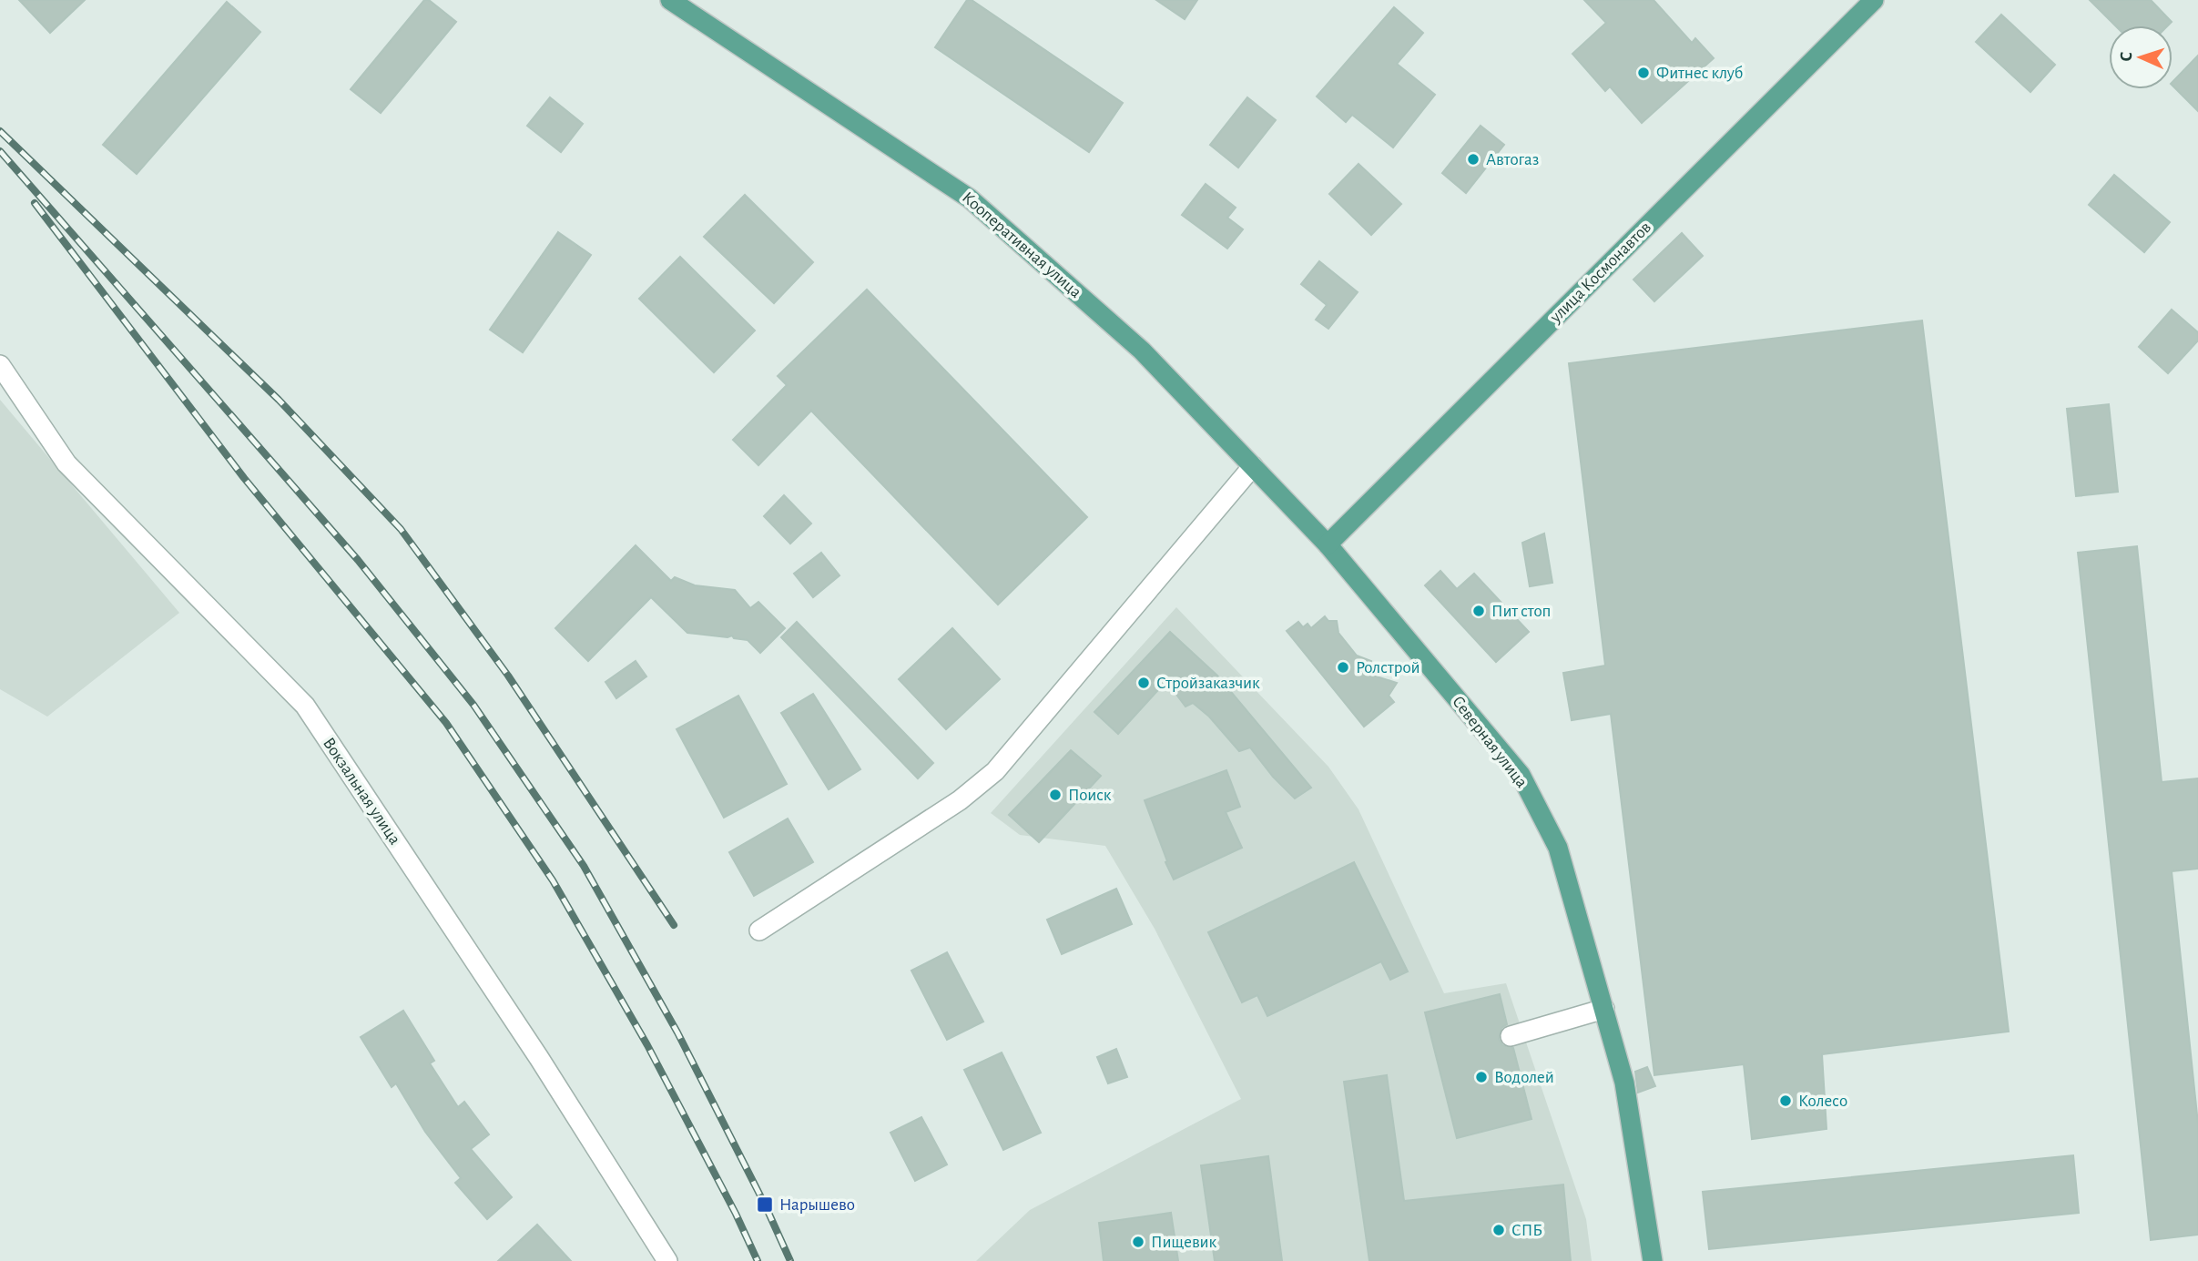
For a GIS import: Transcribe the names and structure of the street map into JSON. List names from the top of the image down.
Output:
{
  "streets": {
    "main road": ["Кооперативная улица", "улица Космонавтов", "Северная улица"],
    "street": ["Вокзальная улица"]
  },
  "crossings": [
    ["Кооперативная улица", "улица Космонавтов"],
    ["Кооперативная улица", "Северная улица"],
    ["улица Космонавтов", "Северная улица"]
  ],
  "places": {
    "other": [
      "Фитнес клуб",
      "Автогаз",
      "Пит стоп",
      "Ролстрой",
      "Стройзаказчик",
      "Поиск",
      "Водолей",
      "Колесо",
      "СПБ",
      "Пищевик"
    ],
    "transit": ["Нарышево"]
  },
  "north": "left"
}
